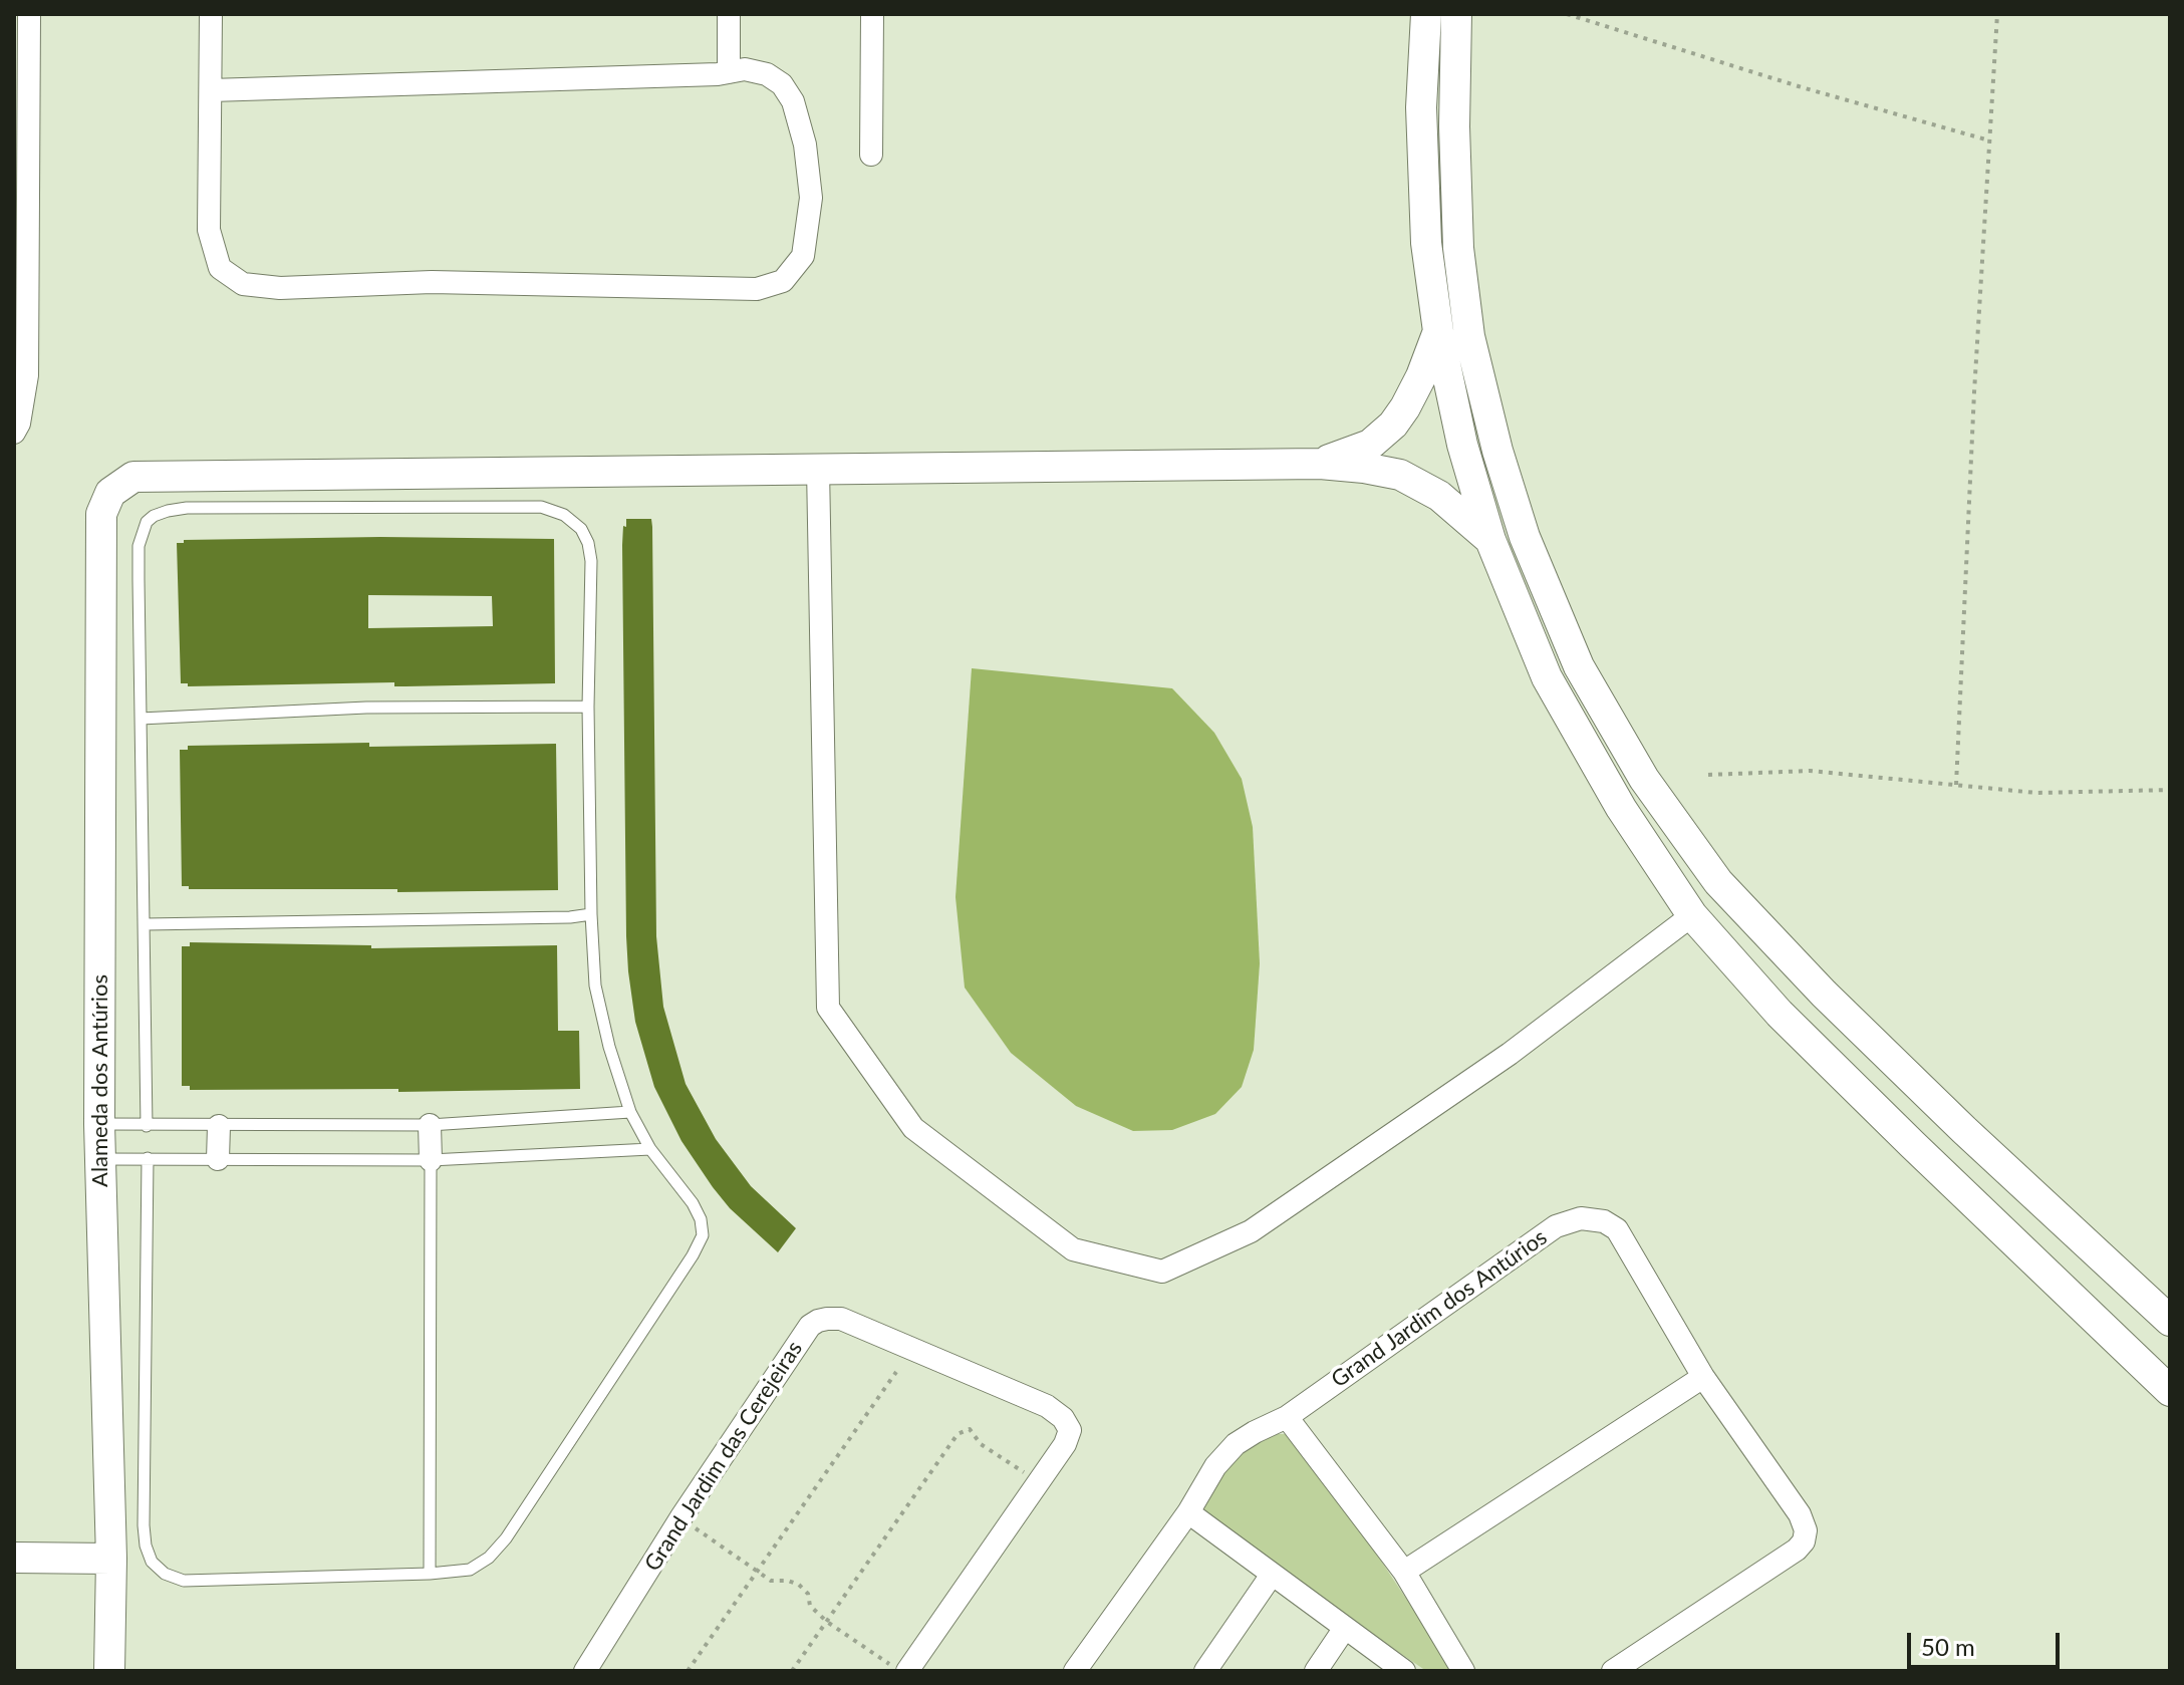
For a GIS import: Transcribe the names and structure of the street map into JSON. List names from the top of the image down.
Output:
{
  "streets": {
    "main road": ["Alameda dos Antúrios"],
    "street": ["Grand Jardim dos Antúrios", "Grand Jardim das Cerejeiras"]
  },
  "scale_bar": "50 m"
}
